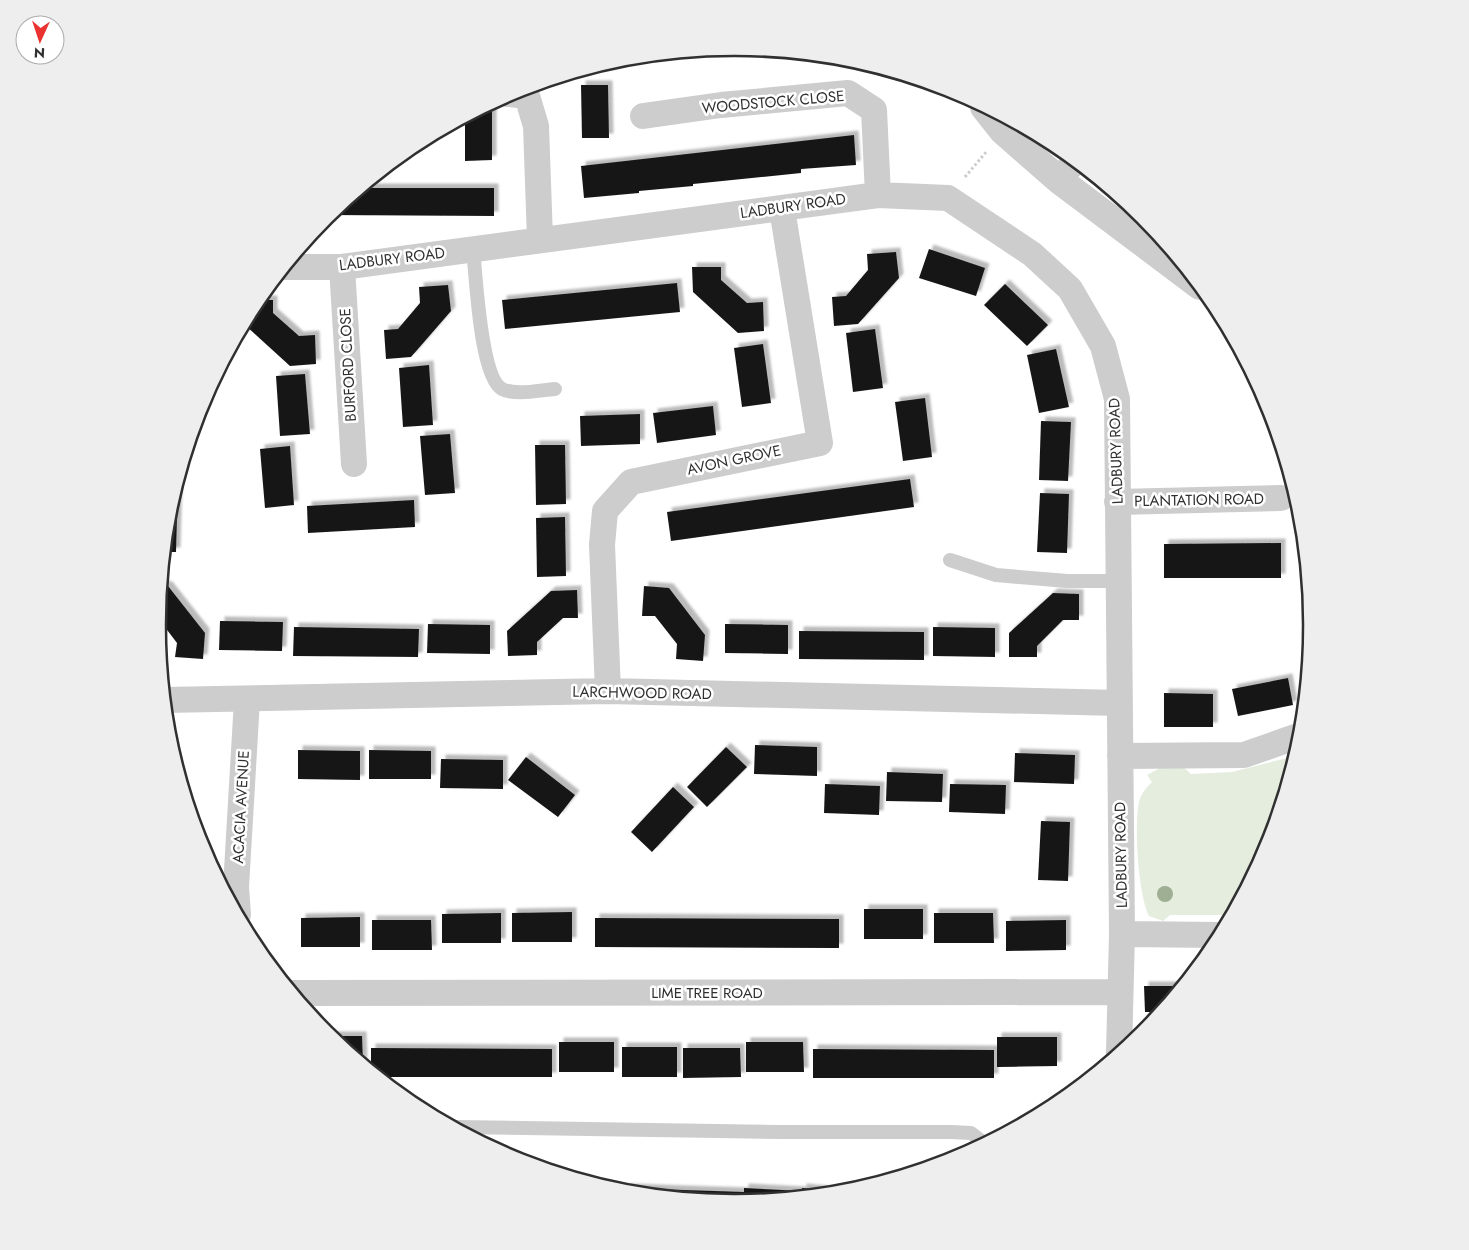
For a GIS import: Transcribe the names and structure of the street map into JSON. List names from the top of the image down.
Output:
{
  "streets": {
    "street": [
      "WOODSTOCK CLOSE",
      "LADBURY ROAD",
      "BURFORD CLOSE",
      "AVON GROVE",
      "PLANTATION ROAD",
      "LARCHWOOD ROAD",
      "ACACIA AVENUE",
      "LIME TREE ROAD"
    ]
  },
  "crossings": [
    ["WOODSTOCK CLOSE", "LADBURY ROAD"],
    ["LADBURY ROAD", "BURFORD CLOSE"],
    ["LADBURY ROAD", "AVON GROVE"],
    ["LADBURY ROAD", "PLANTATION ROAD"],
    ["LADBURY ROAD", "LARCHWOOD ROAD"],
    ["LADBURY ROAD", "LIME TREE ROAD"],
    ["AVON GROVE", "LARCHWOOD ROAD"],
    ["LARCHWOOD ROAD", "ACACIA AVENUE"]
  ],
  "north": "bottom"
}
